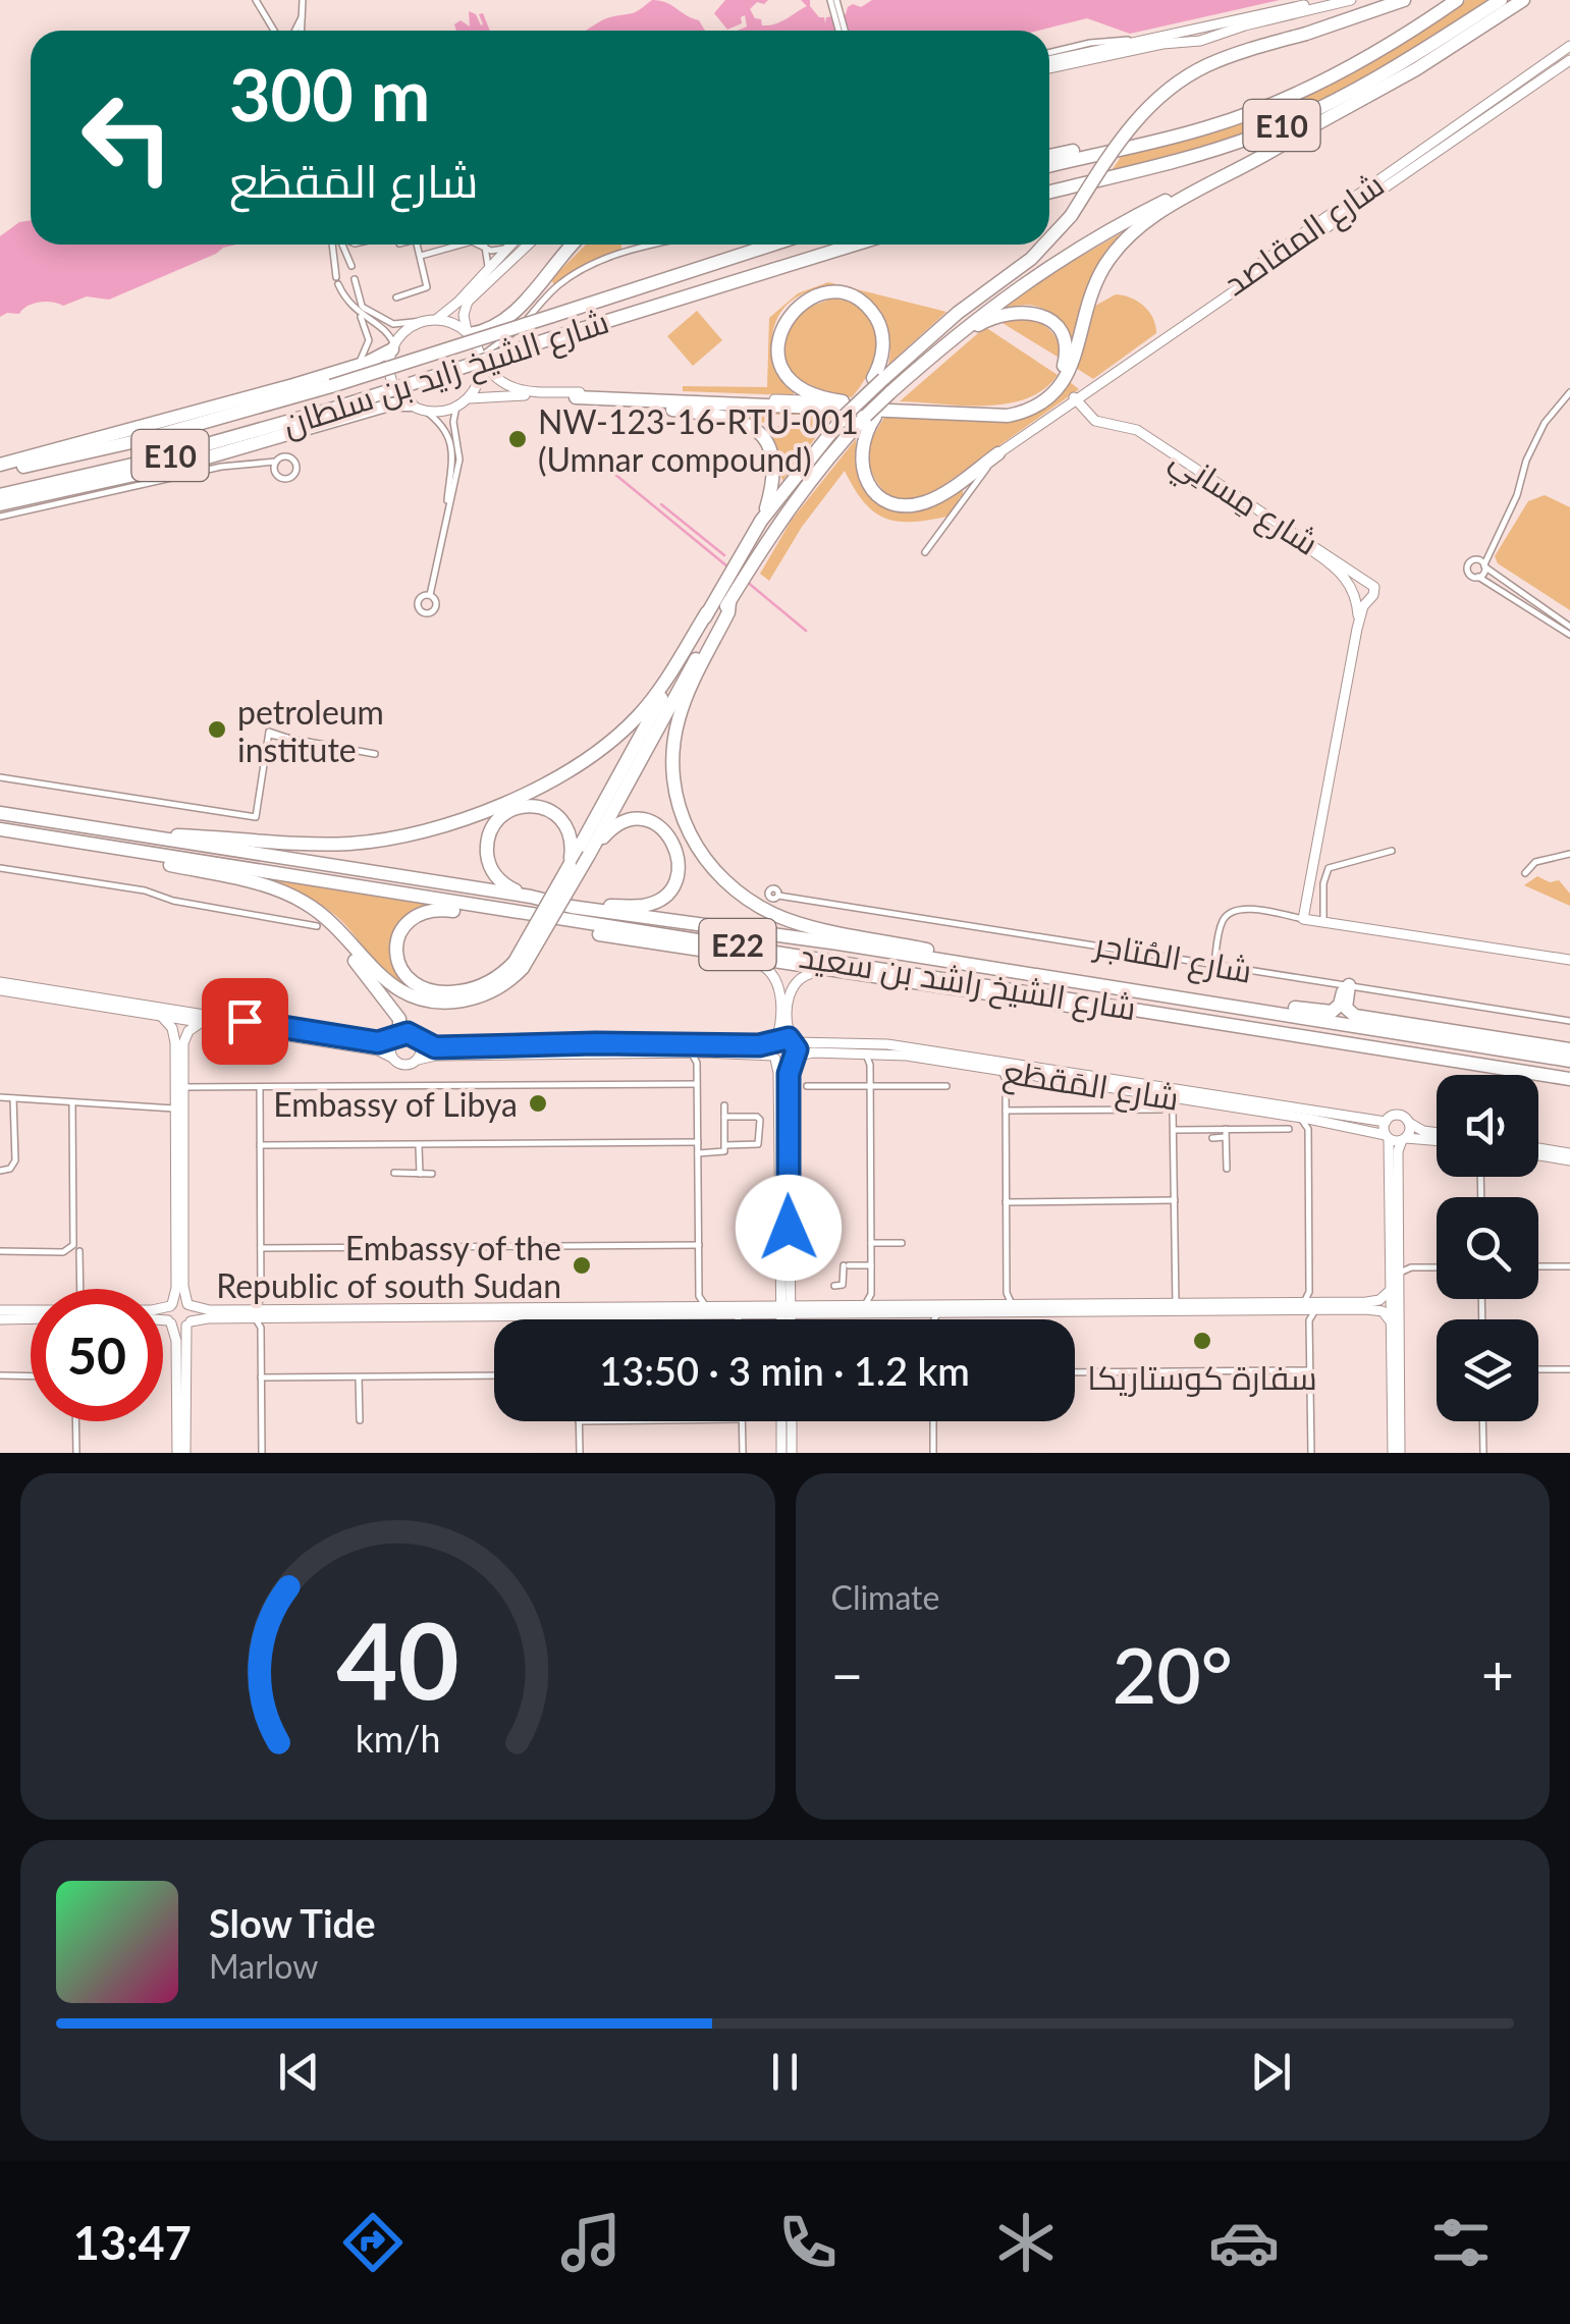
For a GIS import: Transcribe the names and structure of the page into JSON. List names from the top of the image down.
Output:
{
  "streets": {
    "highway": [
      "E10",
      "شارع الشيخ زايد بن سلطان",
      "E22",
      "شارع الشيخ راشد بن سعيد"
    ],
    "street": [
      "شارع المقاصد",
      "شارع مِسانِي",
      "شارع المُتاجر",
      "شارع المَقطَع"
    ]
  },
  "crossings": [
    ["شارع المقاصد", "شارع مِسانِي"]
  ],
  "places": [
    "NW-123-16-RTU-001 (Umnar compound)",
    "petroleum institute",
    "Embassy of Libya",
    "Embassy of the Republic of south Sudan",
    "سفارة كوستاريكا"
  ],
  "page": {
    "turn": ["300 m", "شارع المَقطَع"],
    "limit": "50",
    "trip": "13:50 · 3 min · 1.2 km",
    "tile": "Climate",
    "heat": ["−", "20°", "+"],
    "song": ["Slow Tide", "Marlow"],
    "tabs": "13:47",
    "gauge": ["40", "km/h"]
  }
}
